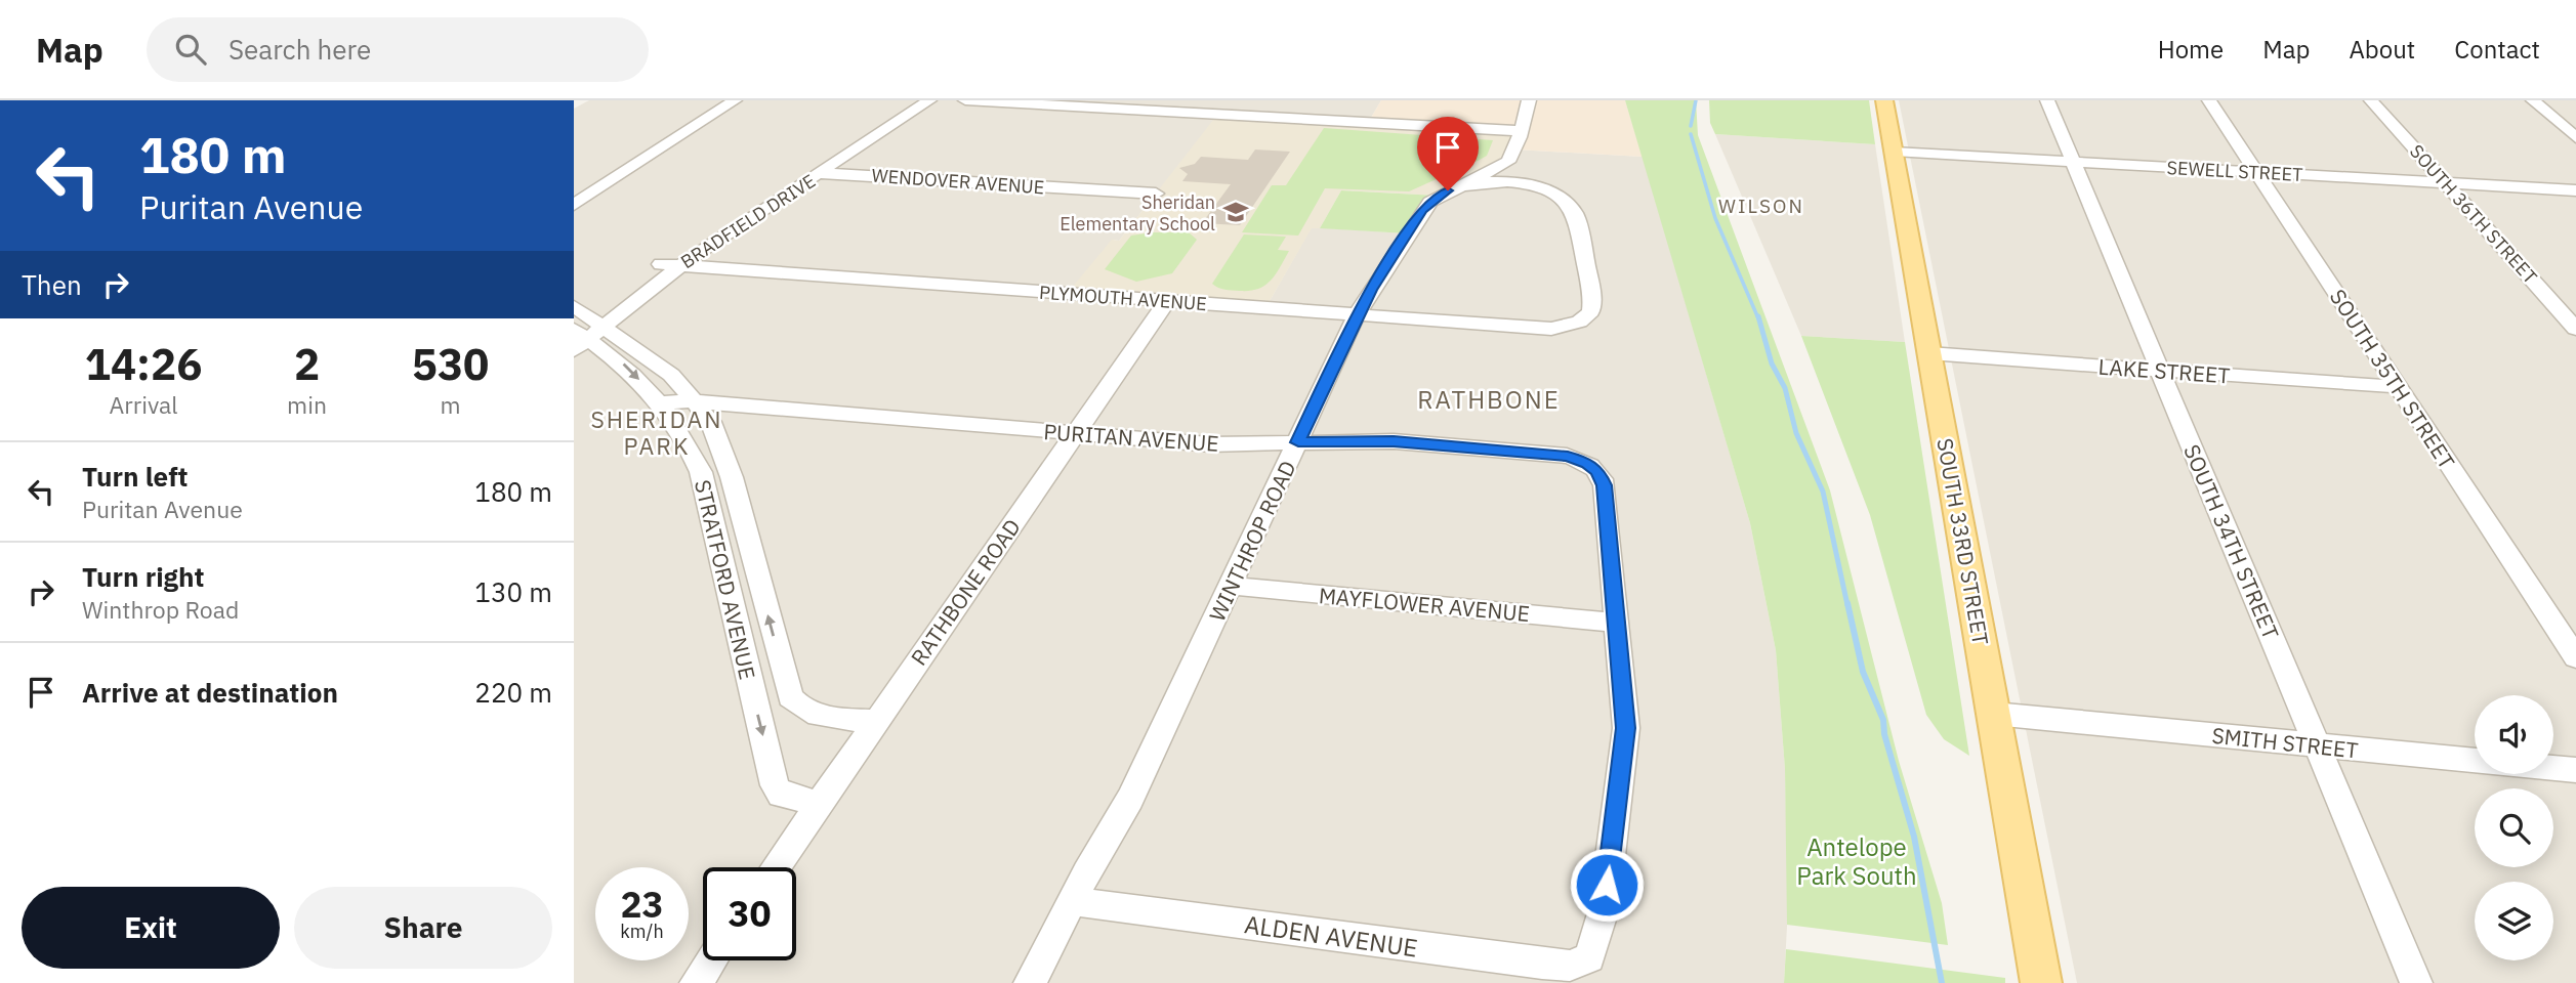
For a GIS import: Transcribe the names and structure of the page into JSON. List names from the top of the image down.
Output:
{
  "streets": {
    "main road": ["SOUTH 33RD STREET"],
    "street": [
      "SEWELL STREET",
      "WENDOVER AVENUE",
      "SOUTH 36TH STREET",
      "BRADFIELD DRIVE",
      "PLYMOUTH AVENUE",
      "LAKE STREET",
      "SOUTH 35TH STREET",
      "PURITAN AVENUE",
      "WINTHROP ROAD",
      "SOUTH 34TH STREET",
      "STRATFORD AVENUE",
      "RATHBONE ROAD",
      "MAYFLOWER AVENUE",
      "SMITH STREET",
      "ALDEN AVENUE"
    ]
  },
  "crossings": [
    ["SEWELL STREET", "SOUTH 36TH STREET"],
    ["SEWELL STREET", "SOUTH 35TH STREET"],
    ["SEWELL STREET", "SOUTH 33RD STREET"],
    ["SEWELL STREET", "SOUTH 34TH STREET"],
    ["WENDOVER AVENUE", "BRADFIELD DRIVE"],
    ["BRADFIELD DRIVE", "PLYMOUTH AVENUE"],
    ["BRADFIELD DRIVE", "STRATFORD AVENUE"],
    ["PLYMOUTH AVENUE", "WINTHROP ROAD"],
    ["PLYMOUTH AVENUE", "RATHBONE ROAD"],
    ["LAKE STREET", "SOUTH 35TH STREET"],
    ["LAKE STREET", "SOUTH 33RD STREET"],
    ["LAKE STREET", "SOUTH 34TH STREET"],
    ["PURITAN AVENUE", "WINTHROP ROAD"],
    ["PURITAN AVENUE", "STRATFORD AVENUE"],
    ["PURITAN AVENUE", "RATHBONE ROAD"],
    ["PURITAN AVENUE", "MAYFLOWER AVENUE"],
    ["PURITAN AVENUE", "ALDEN AVENUE"],
    ["WINTHROP ROAD", "MAYFLOWER AVENUE"],
    ["WINTHROP ROAD", "ALDEN AVENUE"],
    ["SOUTH 33RD STREET", "SMITH STREET"],
    ["SOUTH 34TH STREET", "SMITH STREET"],
    ["STRATFORD AVENUE", "RATHBONE ROAD"],
    ["MAYFLOWER AVENUE", "ALDEN AVENUE"]
  ],
  "districts": ["WILSON", "RATHBONE", "SHERIDAN PARK"],
  "parks": ["Antelope Park South"],
  "places": {
    "school or university": ["Sheridan Elementary School"]
  },
  "page": {
    "header": "Map",
    "search": "Search here",
    "nav": [
      "Home",
      "Map",
      "About",
      "Contact"
    ],
    "turn": ["180 m", "Puritan Avenue"],
    "then": "Then",
    "eta": [
      "14:26",
      "Arrival",
      "2",
      "min",
      "530",
      "m"
    ],
    "list": [
      {
        "name": "Turn left",
        "note": "Puritan Avenue",
        "value": "180 m"
      },
      {
        "name": "Turn right",
        "note": "Winthrop Road",
        "value": "130 m"
      },
      {
        "name": "Arrive at destination",
        "value": "220 m"
      }
    ],
    "speed": "23 km/h",
    "limit": "30",
    "buttons": ["Exit", "Share"]
  }
}
